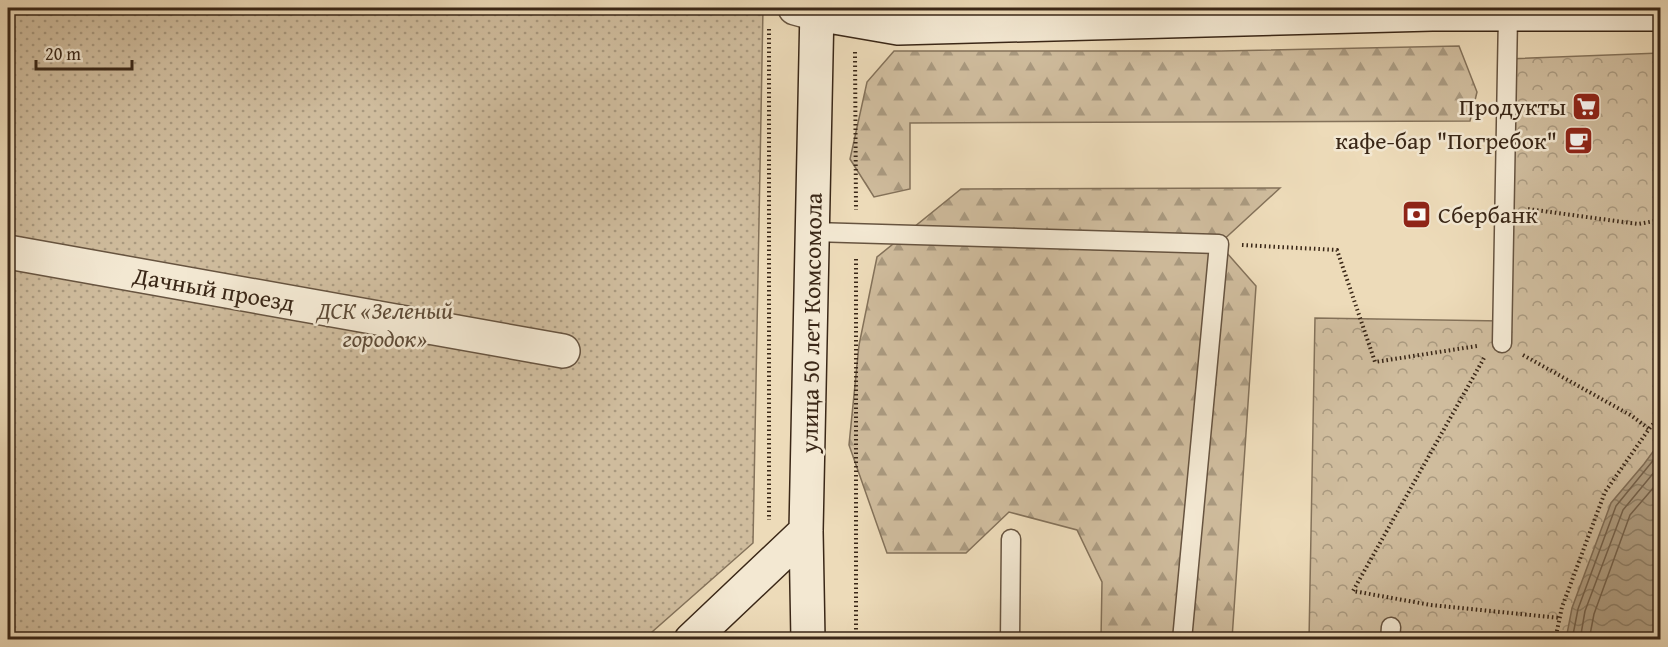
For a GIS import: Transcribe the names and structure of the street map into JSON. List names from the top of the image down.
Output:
{
  "streets": {
    "street": ["Дачный проезд", "улица 50 лет Комсомола"]
  },
  "parks": ["ДСК «Зеленый городок»"],
  "places": {
    "supermarket": ["Продукты"],
    "cafe": ["кафе-бар \"Погребок\""],
    "bank": ["Сбербанк"]
  },
  "scale_bar": "20 m"
}
